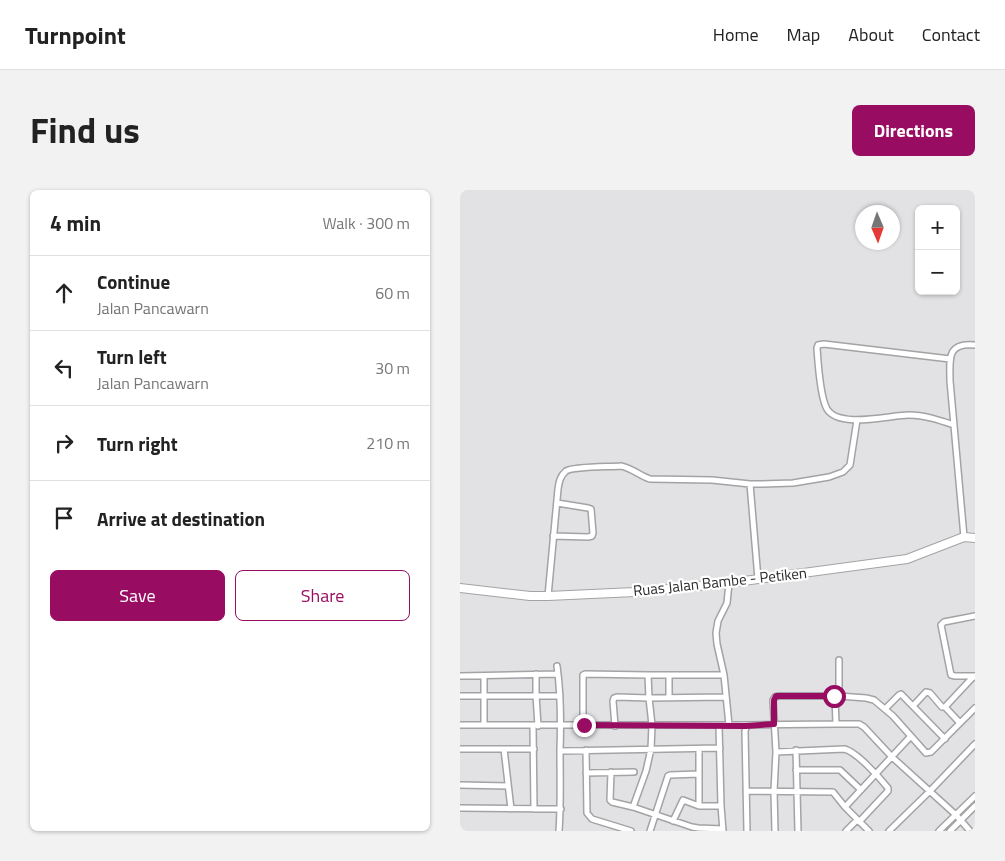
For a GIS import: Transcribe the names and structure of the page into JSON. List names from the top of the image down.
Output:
{
  "streets": {
    "main road": ["Ruas Jalan Bambe - Petiken"]
  },
  "north": "bottom",
  "page": {
    "header": "Turnpoint",
    "nav": [
      "Home",
      "Map",
      "About",
      "Contact"
    ],
    "title": "Find us",
    "buttons": [
      "Directions",
      ["Save", "Share"]
    ],
    "heading": ["4 min", "Walk · 300 m"],
    "map_buttons": ["+", "−"],
    "list": [
      ["Continue", "Jalan Pancawarn", "60 m"],
      ["Turn left", "Jalan Pancawarn", "30 m"],
      ["Turn right", "210 m"],
      "Arrive at destination"
    ]
  }
}
